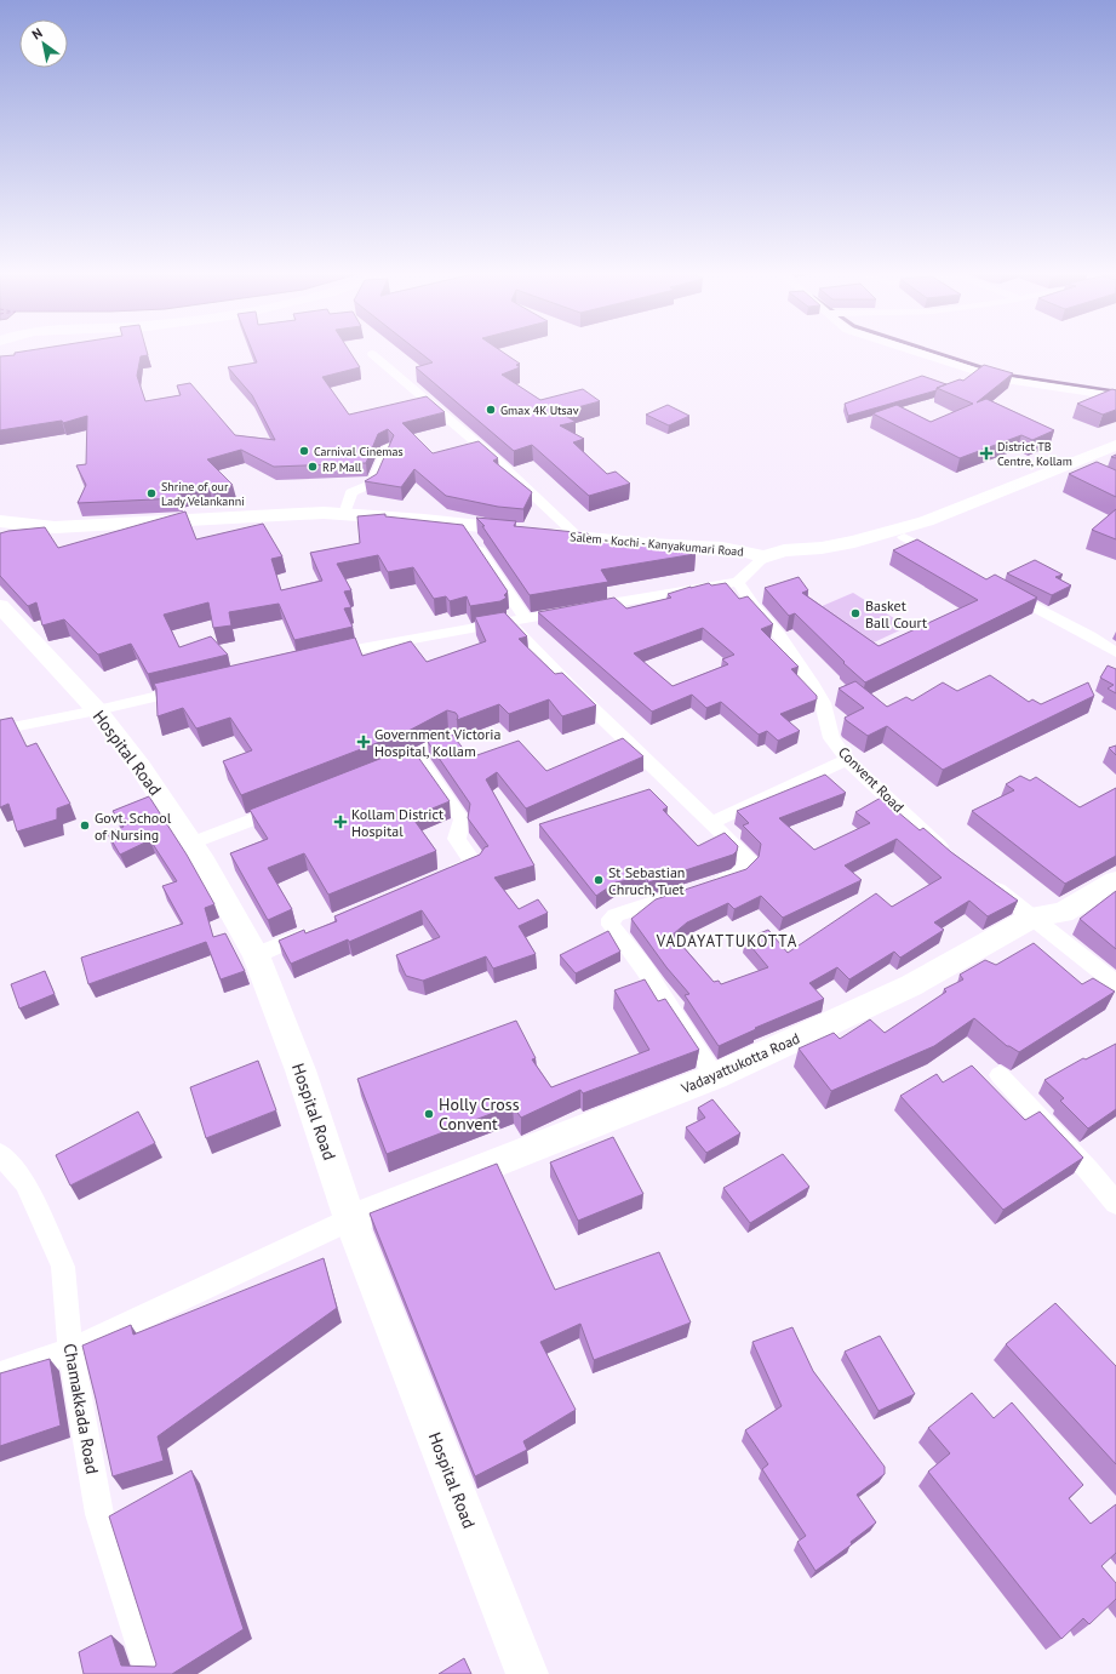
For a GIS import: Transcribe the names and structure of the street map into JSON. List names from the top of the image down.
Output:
{
  "streets": {
    "main road": ["Salem - Kochi - Kanyakumari Road", "Hospital Road", "Vadayattukotta Road"],
    "street": ["Convent Road", "Chamakkada Road"]
  },
  "crossings": [
    ["Hospital Road", "Vadayattukotta Road"]
  ],
  "districts": ["VADAYATTUKOTTA"],
  "places": {
    "other": [
      "Gmax 4K Utsav",
      "Carnival Cinemas",
      "RP Mall",
      "Shrine of our Lady Velankanni",
      "Basket Ball Court",
      "Govt. School of Nursing",
      "St Sebastian Chruch, Tuet",
      "Holly Cross Convent"
    ],
    "health": ["District TB Centre, Kollam", "Government Victoria Hospital, Kollam", "Kollam District Hospital"]
  },
  "north": "top left"
}
